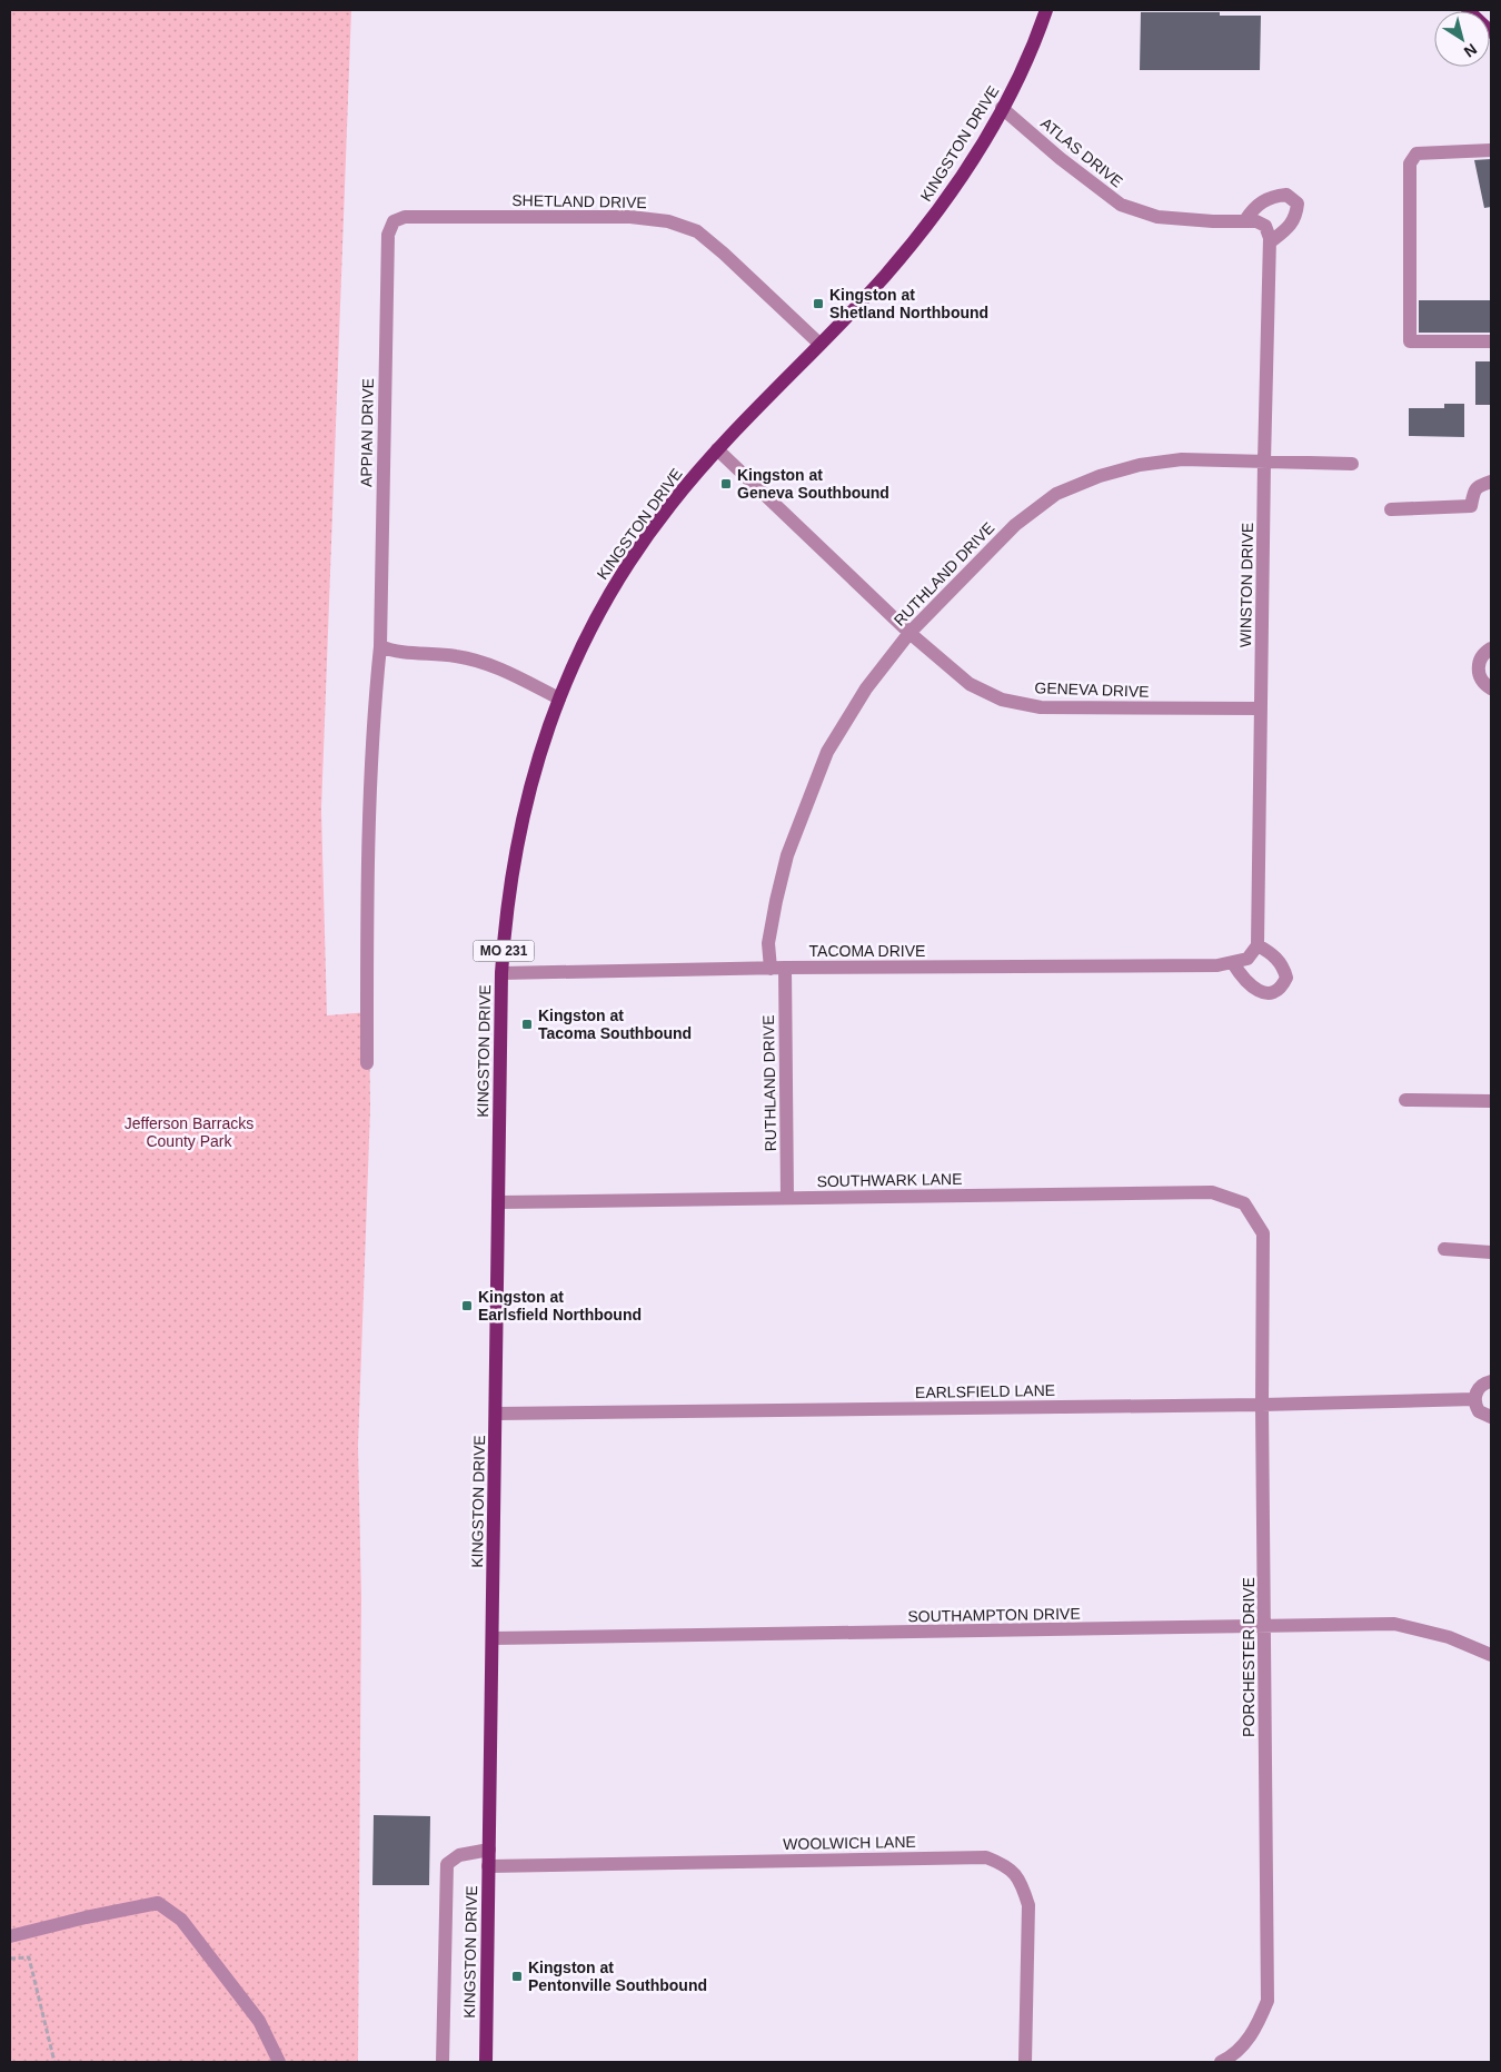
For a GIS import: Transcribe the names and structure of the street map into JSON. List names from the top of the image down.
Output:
{
  "streets": {
    "main road": ["KINGSTON DRIVE", "MO 231"],
    "street": [
      "ATLAS DRIVE",
      "SHETLAND DRIVE",
      "APPIAN DRIVE",
      "RUTHLAND DRIVE",
      "WINSTON DRIVE",
      "GENEVA DRIVE",
      "TACOMA DRIVE",
      "SOUTHWARK LANE",
      "EARLSFIELD LANE",
      "SOUTHAMPTON DRIVE",
      "PORCHESTER DRIVE",
      "WOOLWICH LANE"
    ]
  },
  "crossings": [
    ["KINGSTON DRIVE", "ATLAS DRIVE"],
    ["KINGSTON DRIVE", "SHETLAND DRIVE"],
    ["KINGSTON DRIVE", "GENEVA DRIVE"],
    ["KINGSTON DRIVE", "TACOMA DRIVE"],
    ["KINGSTON DRIVE", "SOUTHWARK LANE"],
    ["KINGSTON DRIVE", "EARLSFIELD LANE"],
    ["KINGSTON DRIVE", "SOUTHAMPTON DRIVE"],
    ["KINGSTON DRIVE", "WOOLWICH LANE"],
    ["ATLAS DRIVE", "WINSTON DRIVE"],
    ["SHETLAND DRIVE", "APPIAN DRIVE"],
    ["RUTHLAND DRIVE", "WINSTON DRIVE"],
    ["RUTHLAND DRIVE", "GENEVA DRIVE"],
    ["RUTHLAND DRIVE", "TACOMA DRIVE"],
    ["RUTHLAND DRIVE", "SOUTHWARK LANE"],
    ["WINSTON DRIVE", "GENEVA DRIVE"],
    ["WINSTON DRIVE", "TACOMA DRIVE"],
    ["SOUTHWARK LANE", "PORCHESTER DRIVE"],
    ["EARLSFIELD LANE", "PORCHESTER DRIVE"],
    ["SOUTHAMPTON DRIVE", "PORCHESTER DRIVE"]
  ],
  "parks": ["Jefferson Barracks County Park"],
  "places": {
    "transit": [
      "Kingston at Shetland Northbound",
      "Kingston at Geneva Southbound",
      "Kingston at Tacoma Southbound",
      "Kingston at Earlsfield Northbound",
      "Kingston at Pentonville Southbound"
    ]
  },
  "north": "bottom right"
}
